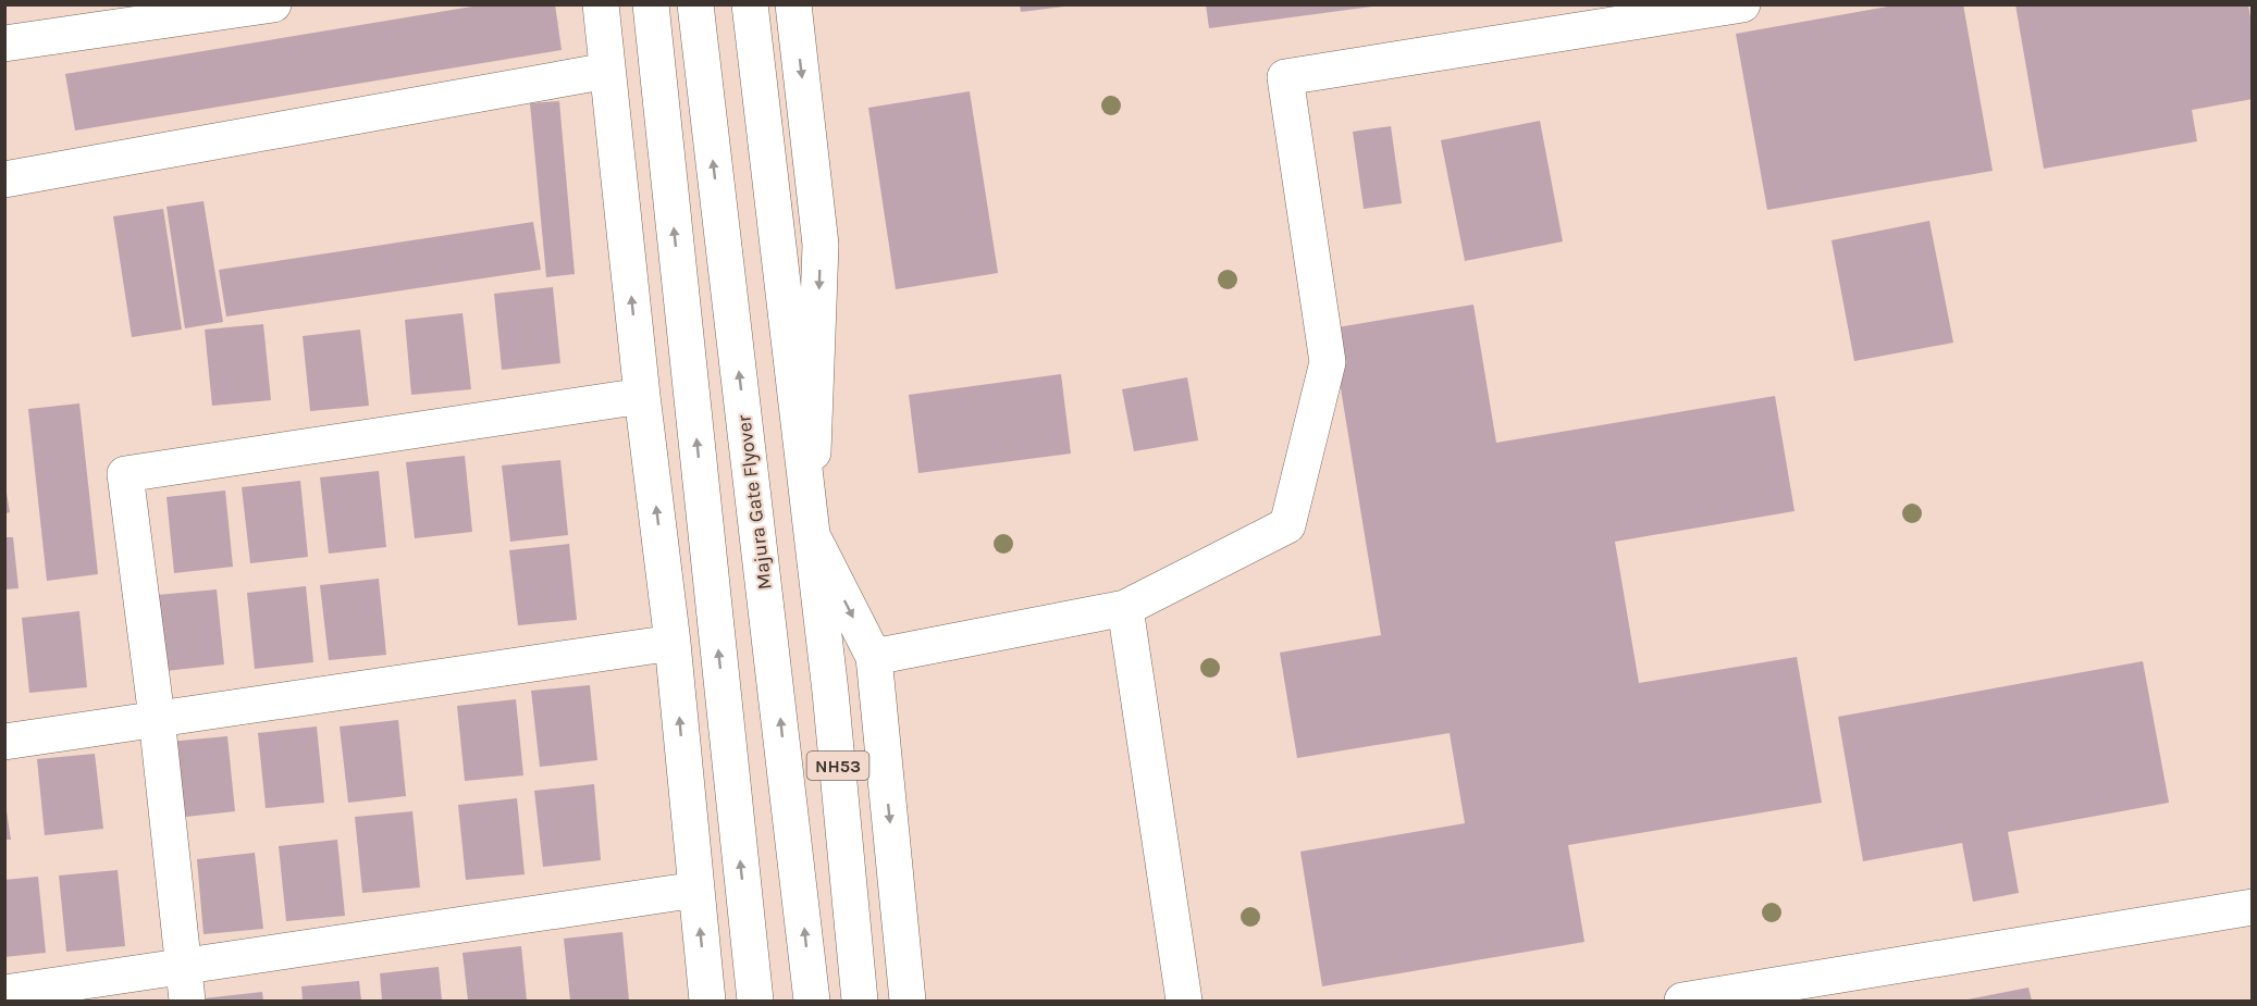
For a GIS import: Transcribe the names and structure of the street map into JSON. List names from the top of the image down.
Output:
{
  "streets": {
    "main road": ["Majura Gate Flyover", "NH53"]
  }
}
